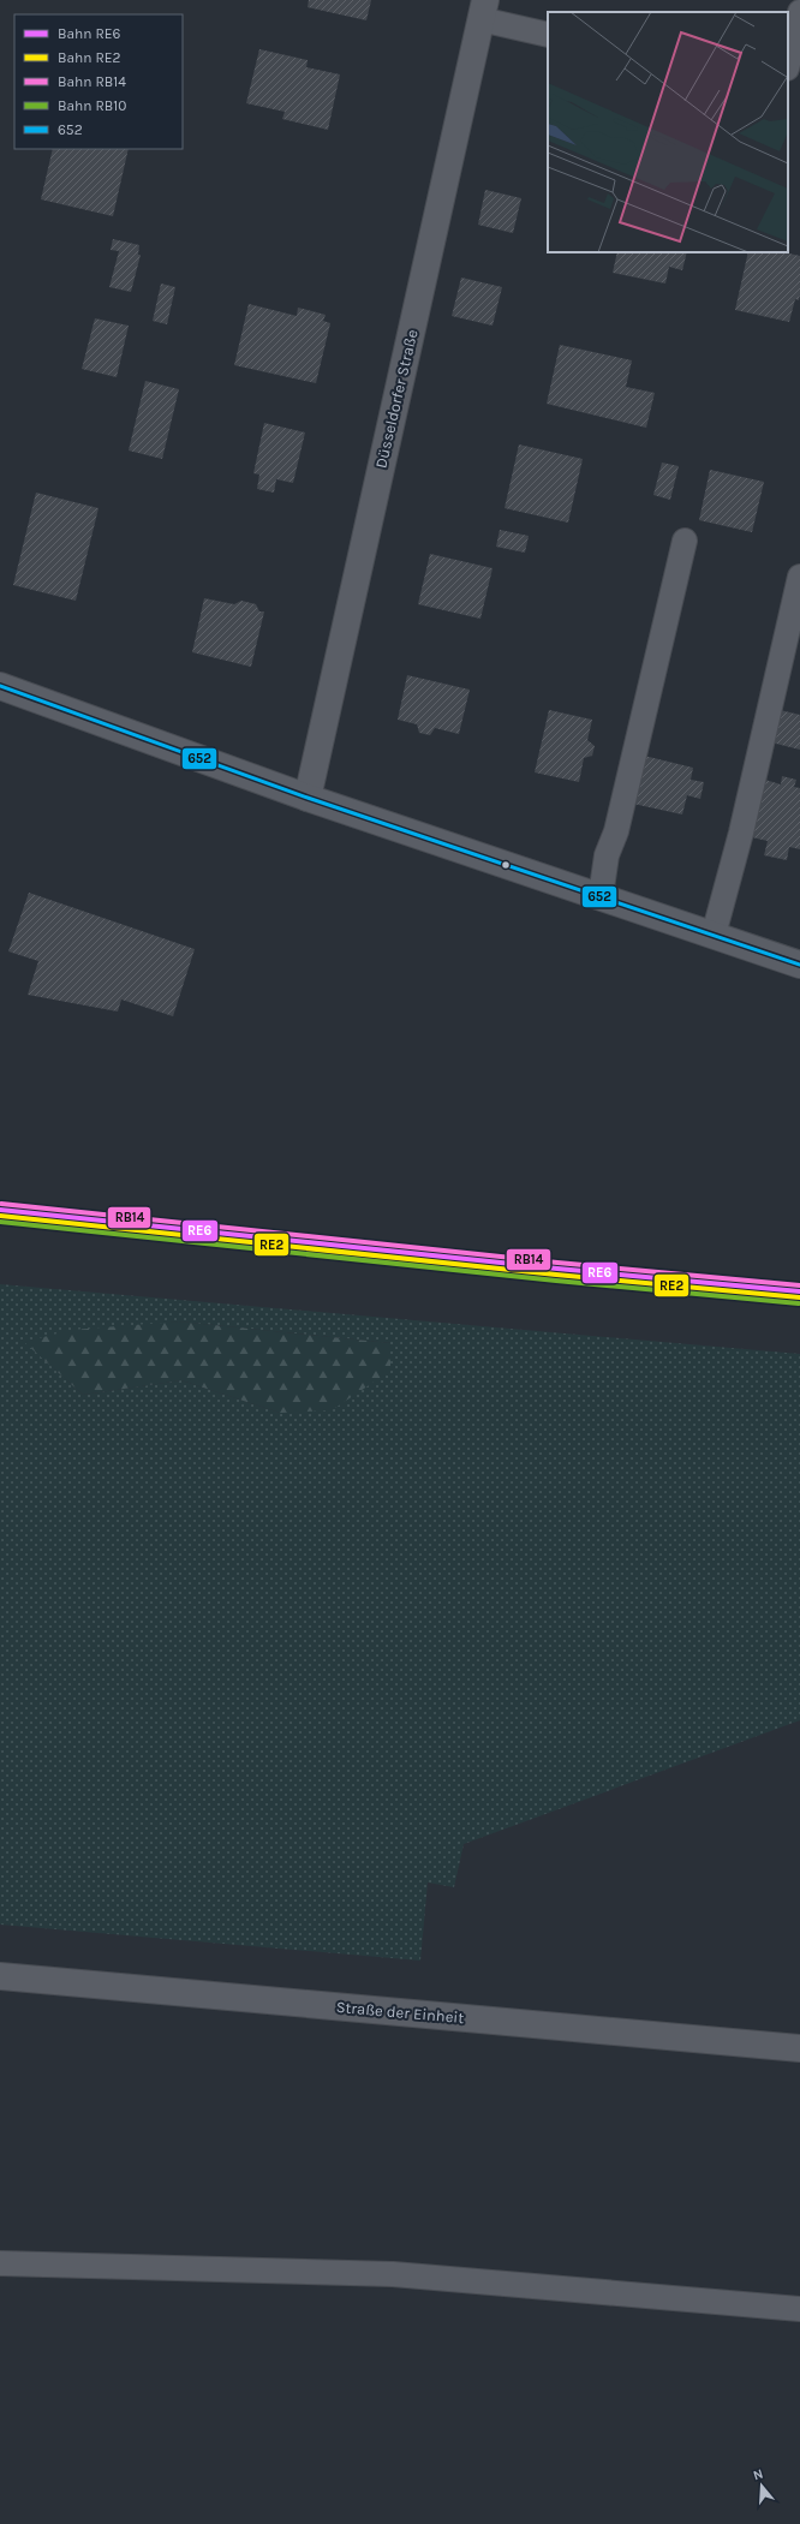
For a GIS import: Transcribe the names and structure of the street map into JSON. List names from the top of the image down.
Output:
{
  "streets": {
    "street": ["Düsseldorfer Straße", "Straße der Einheit"]
  },
  "lines": [
    "transit line 652",
    "rail line RB14",
    "rail line RE6",
    "rail line RE2",
    "rail line RB10"
  ],
  "legend": [
    "Bahn RE6",
    "Bahn RE2",
    "Bahn RB14",
    "Bahn RB10",
    "652"
  ],
  "north": "top"
}
